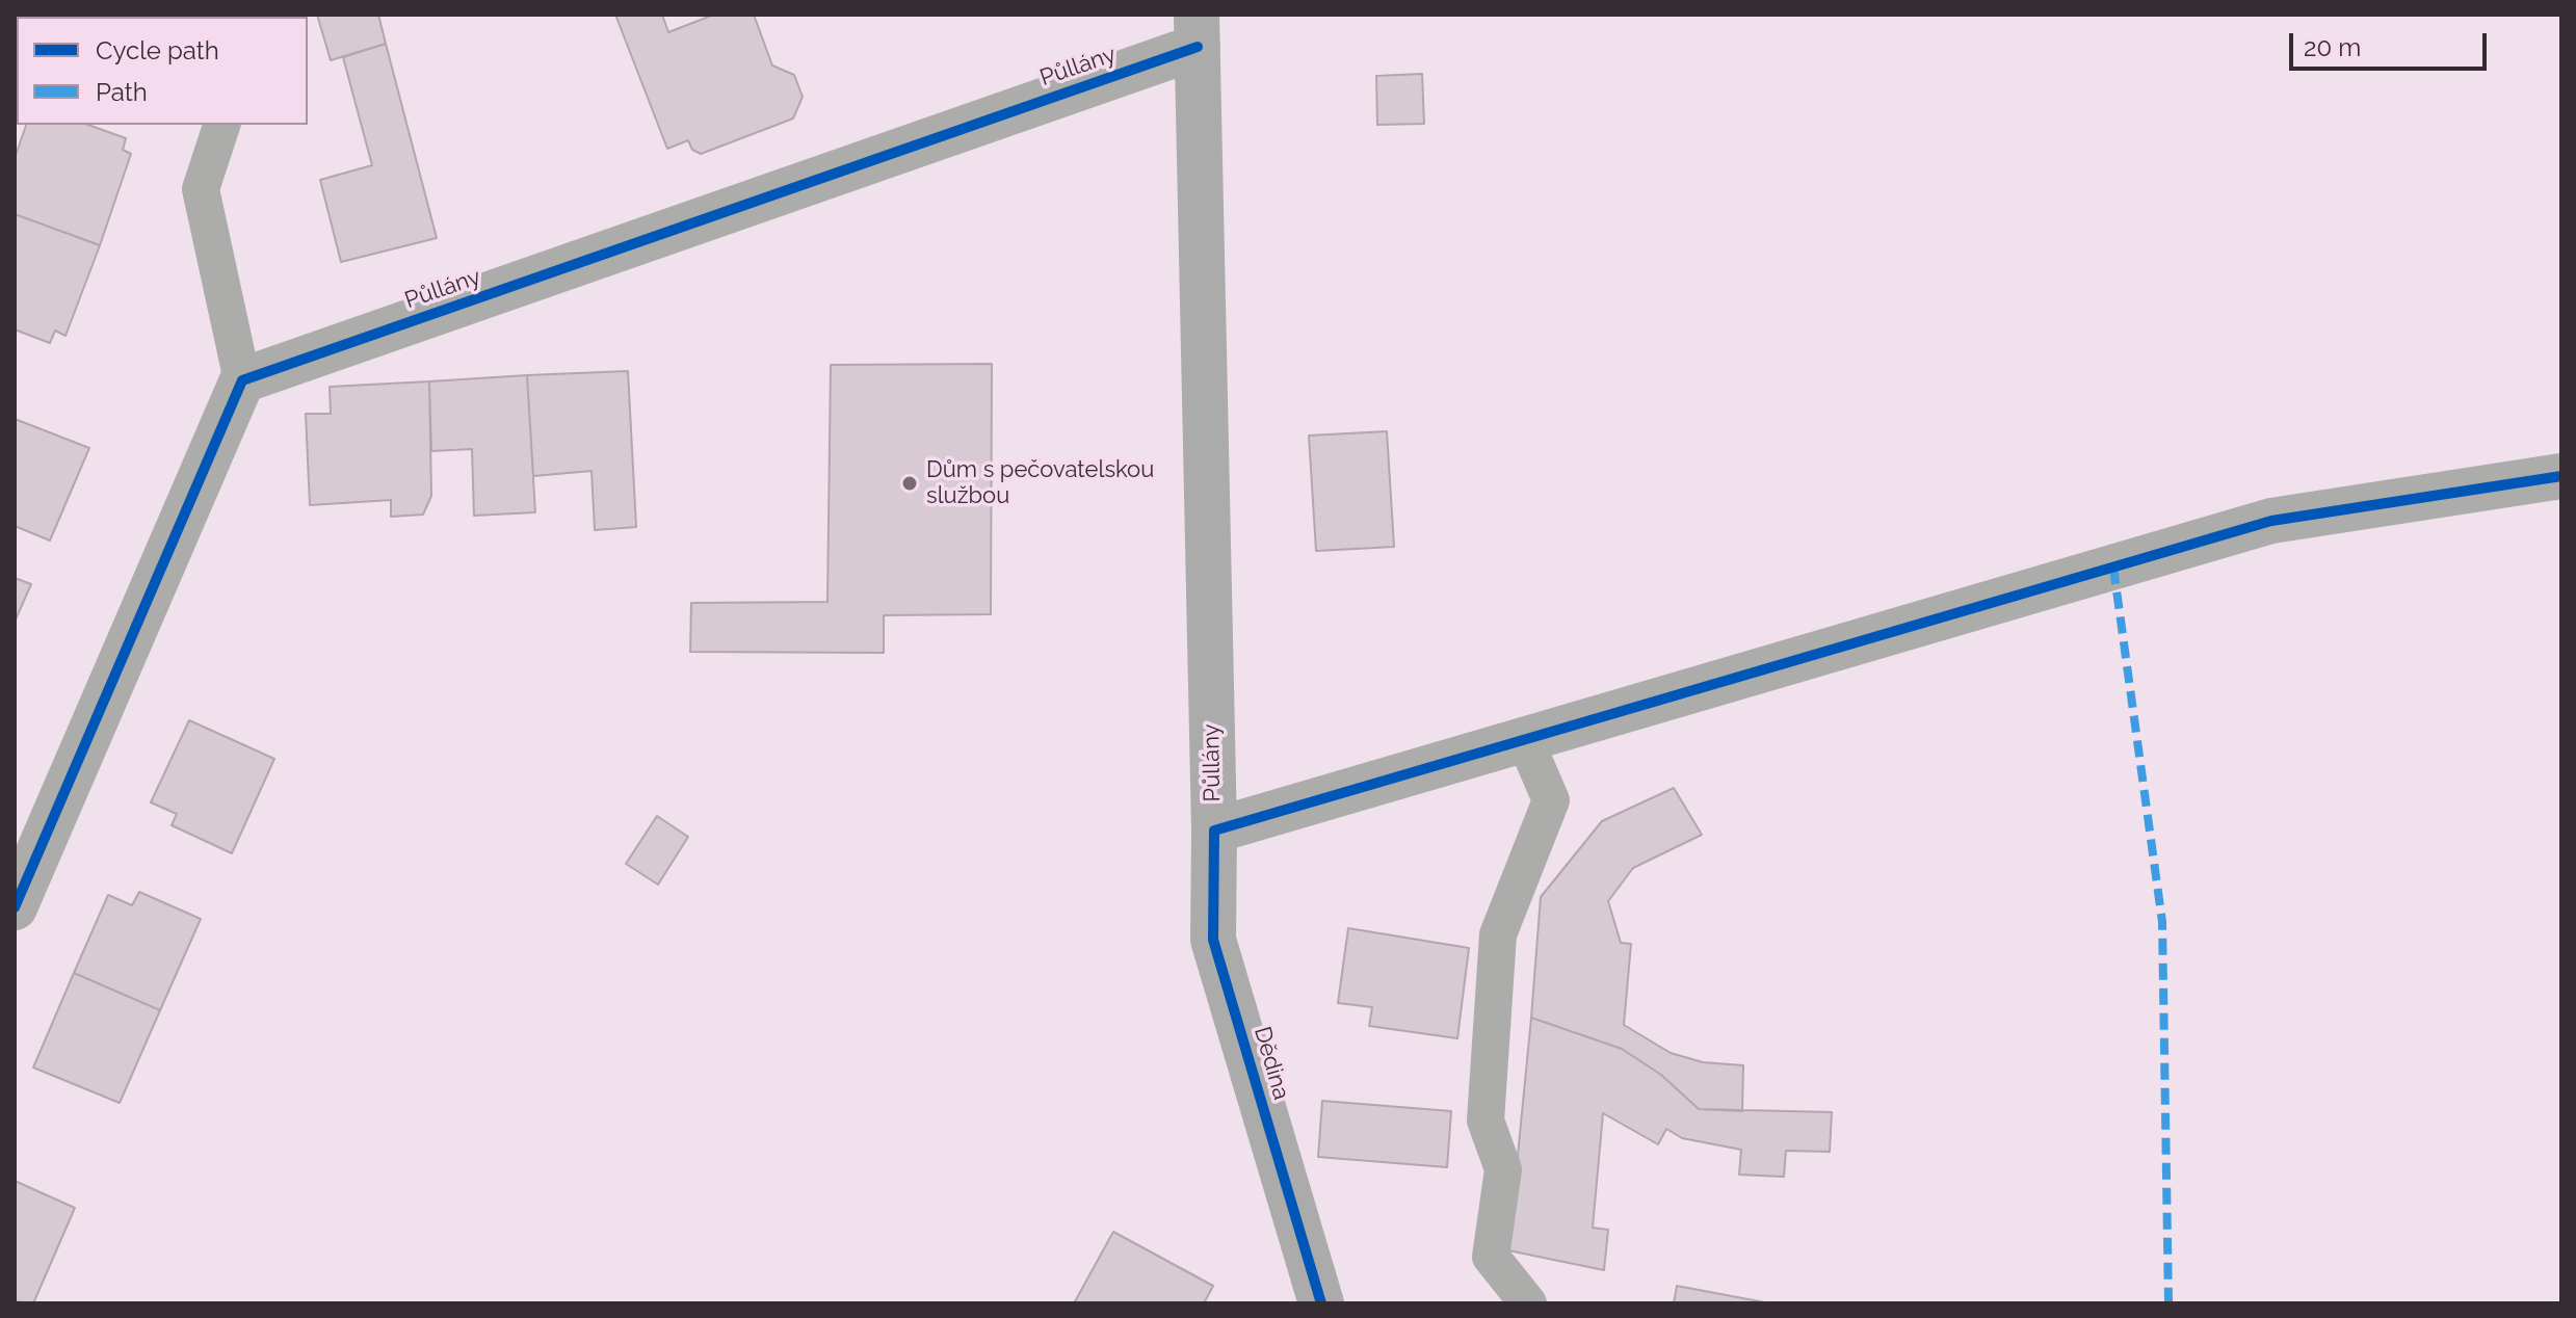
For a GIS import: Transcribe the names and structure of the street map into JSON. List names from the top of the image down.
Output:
{
  "streets": {
    "street": ["Půllány", "Dědina"]
  },
  "crossings": [
    ["Půllány", "Dědina"]
  ],
  "places": ["Dům s pečovatelskou službou"],
  "legend": ["Cycle path", "Path"],
  "scale_bar": "20 m"
}
